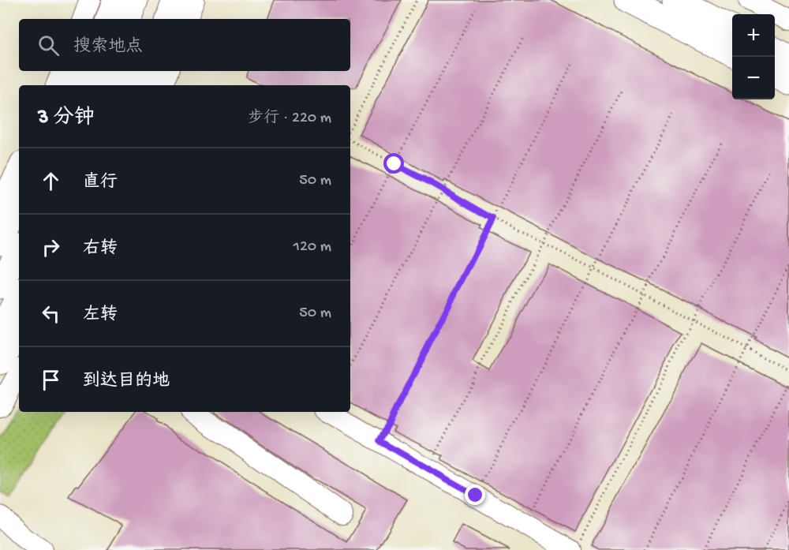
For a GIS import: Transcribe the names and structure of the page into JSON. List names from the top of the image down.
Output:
{
  "page": {
    "map_buttons": ["+", "−"],
    "search": "搜索地点",
    "heading": ["3 分钟", "步行 · 220 m"],
    "list": [
      ["直行", "50 m"],
      ["右转", "120 m"],
      ["左转", "50 m"],
      "到达目的地"
    ]
  }
}
